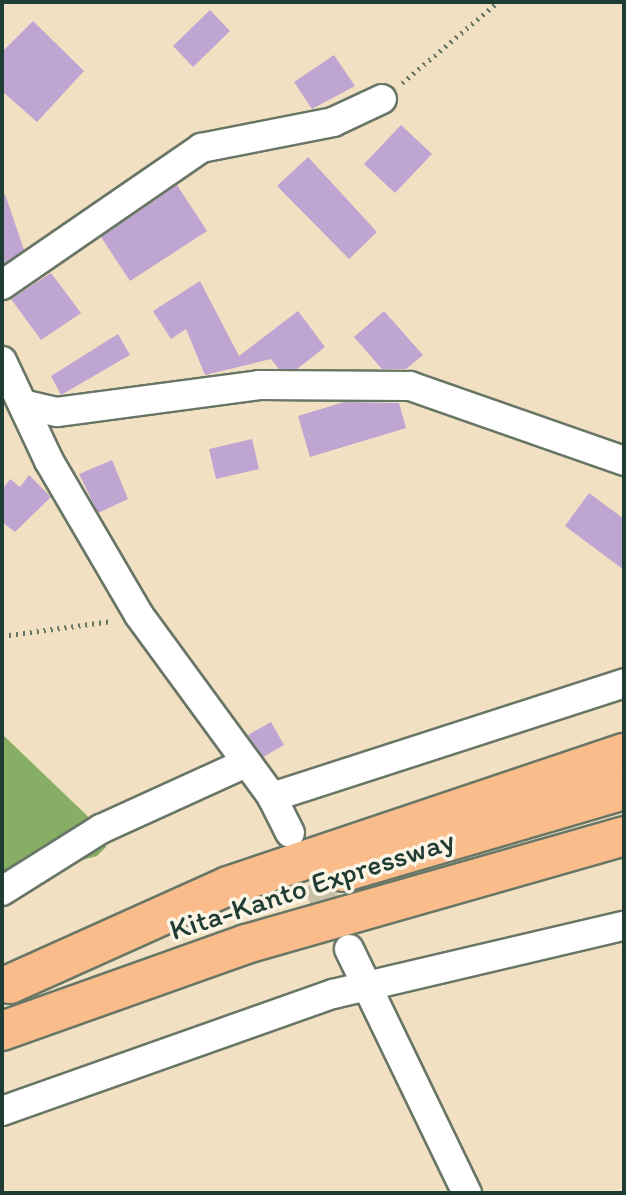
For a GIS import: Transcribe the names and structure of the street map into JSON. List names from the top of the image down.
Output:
{
  "streets": {
    "highway": ["Kita-Kanto Expressway"]
  }
}
